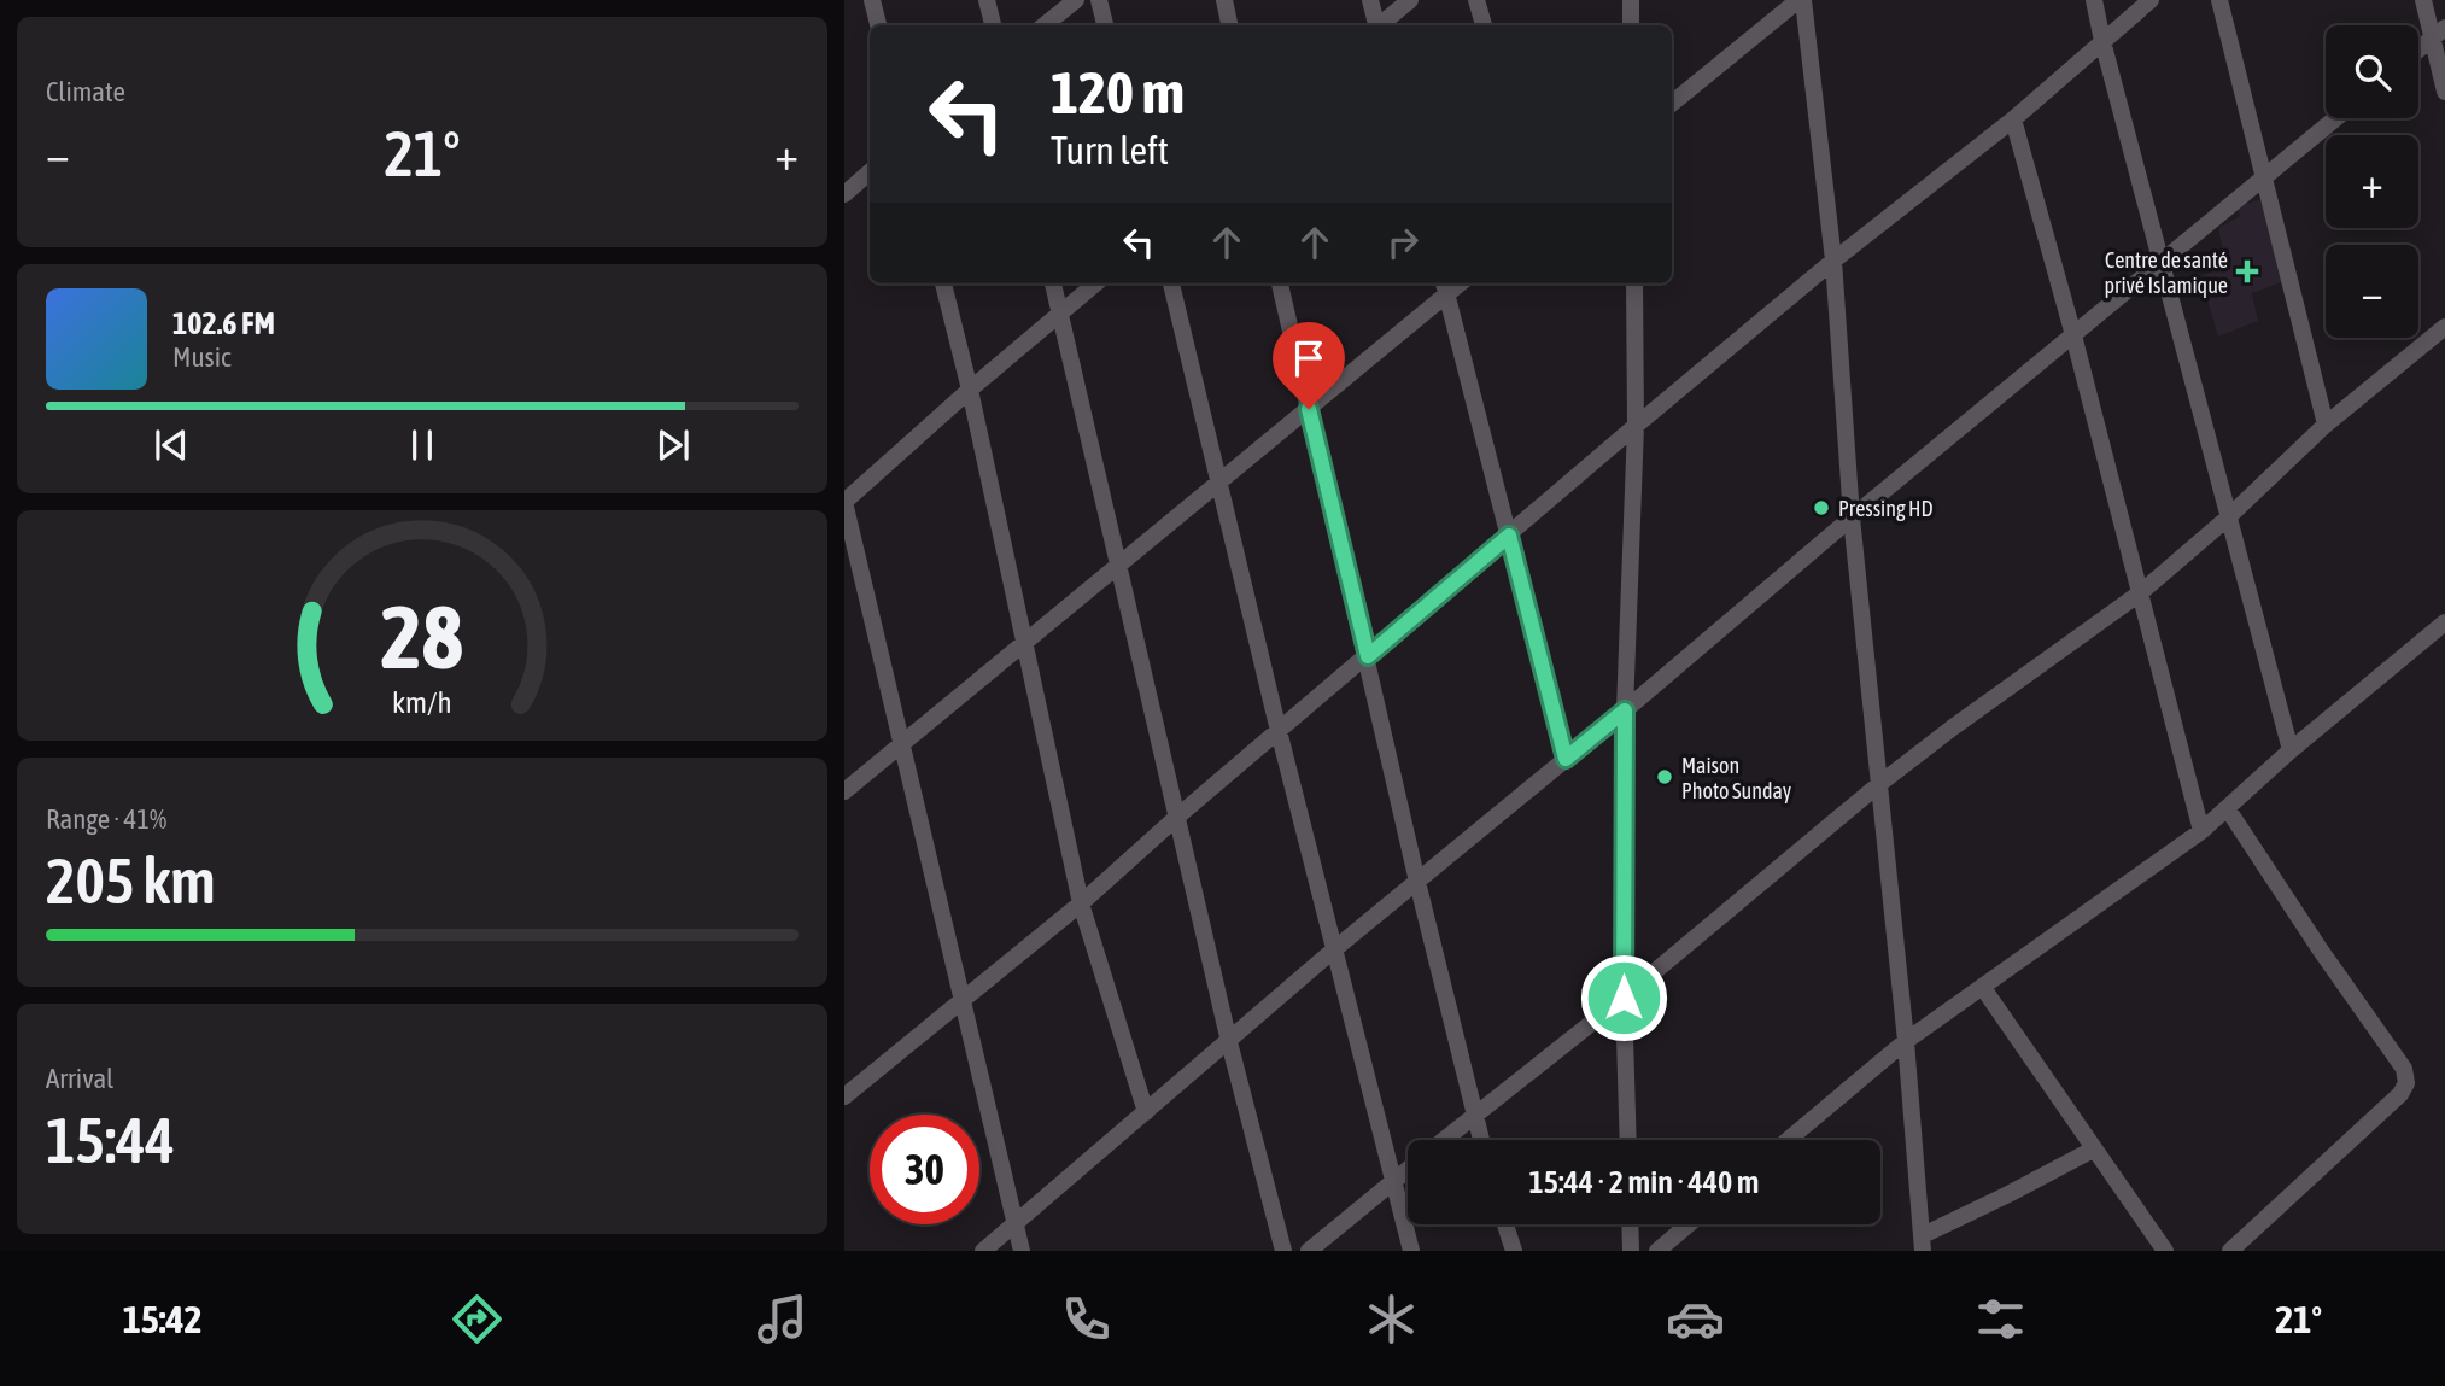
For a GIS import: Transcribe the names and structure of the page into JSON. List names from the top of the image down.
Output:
{
  "places": {
    "health": ["Centre de santé privé Islamique"],
    "other": ["Pressing HD", "Maison Photo Sunday"]
  },
  "page": {
    "tile": [
      "Climate",
      ["Range · 41%", "205 km"],
      ["Arrival", "15:44"]
    ],
    "map_buttons": ["+", "−"],
    "turn": ["120 m", "Turn left"],
    "heat": ["−", "21°", "+"],
    "song": ["102.6 FM", "Music"],
    "limit": "30",
    "trip": "15:44 · 2 min · 440 m",
    "tabs": ["15:42", "21°"],
    "gauge": ["28", "km/h"]
  }
}
